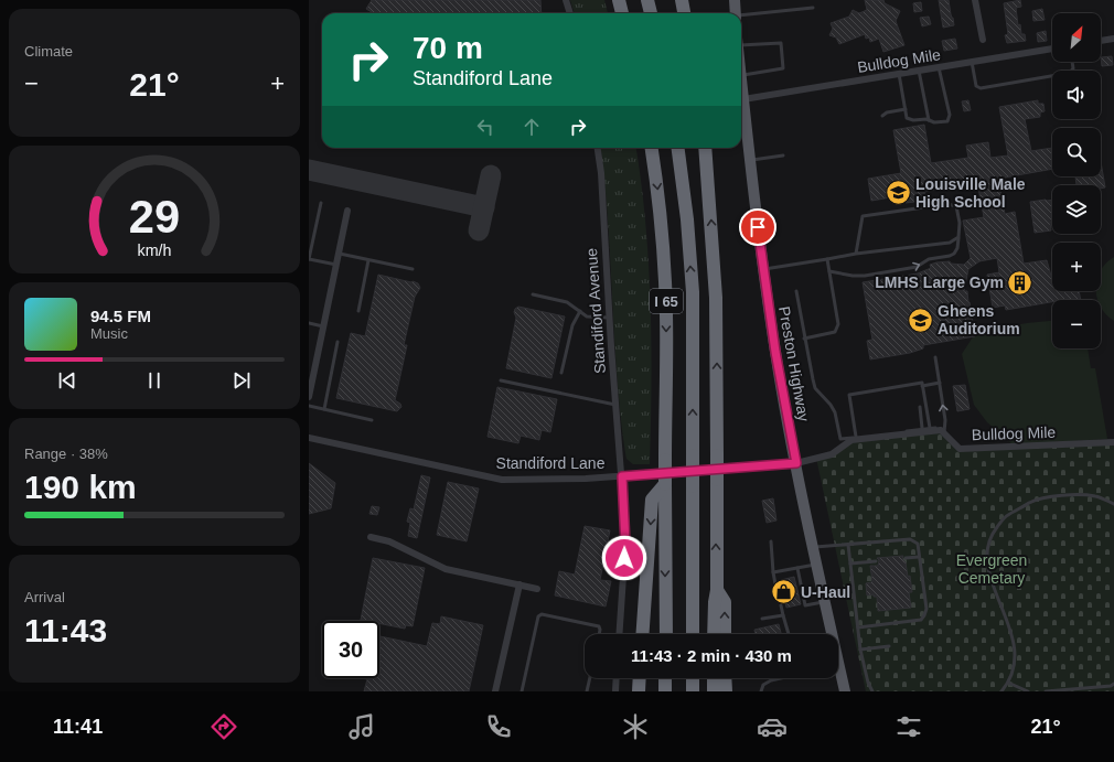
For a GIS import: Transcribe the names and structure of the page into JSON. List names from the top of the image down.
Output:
{
  "streets": {
    "highway": ["I 65"],
    "main road": ["Preston Highway"],
    "street": ["Bulldog Mile", "Standiford Avenue", "Standiford Lane"]
  },
  "crossings": [
    ["Bulldog Mile", "Preston Highway"],
    ["Standiford Avenue", "Standiford Lane"],
    ["Preston Highway", "Standiford Lane"]
  ],
  "parks": ["Evergreen Cemetary"],
  "places": {
    "school or university": ["Louisville Male High School", "Gheens Auditorium"],
    "building": ["LMHS Large Gym"],
    "shop": ["U-Haul"]
  },
  "north": "top right",
  "page": {
    "tile": [
      "Climate",
      ["Range · 38%", "190 km"],
      ["Arrival", "11:43"]
    ],
    "map_buttons": ["+", "−"],
    "turn": ["70 m", "Standiford Lane"],
    "heat": ["−", "21°", "+"],
    "song": ["94.5 FM", "Music"],
    "limit": "30",
    "trip": "11:43 · 2 min · 430 m",
    "tabs": ["11:41", "21°"],
    "gauge": ["29", "km/h"]
  }
}
